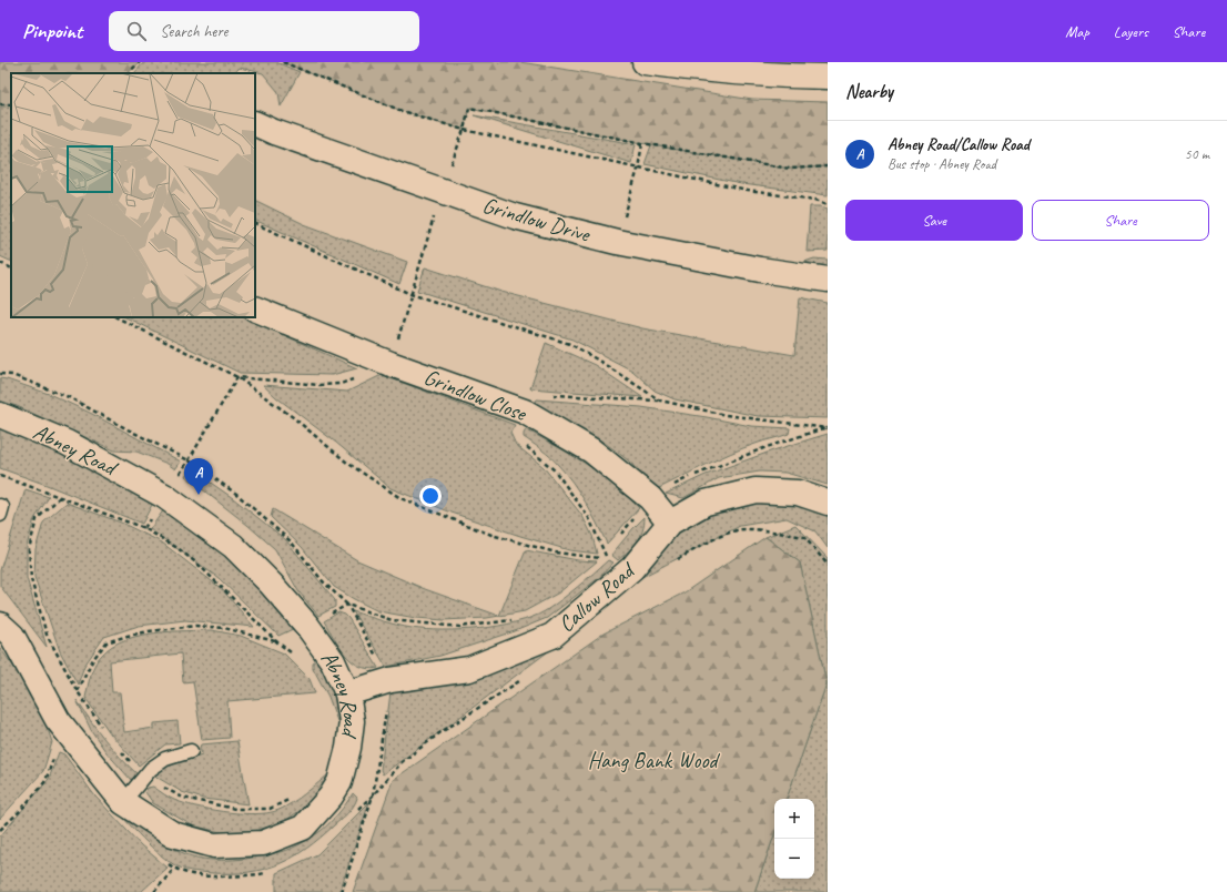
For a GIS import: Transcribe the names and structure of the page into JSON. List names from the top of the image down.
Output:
{
  "streets": {
    "street": [
      "Grindlow Drive",
      "Grindlow Close",
      "Abney Road",
      "Callow Road"
    ]
  },
  "crossings": [
    ["Grindlow Close", "Callow Road"],
    ["Abney Road", "Callow Road"]
  ],
  "parks": ["Hang Bank Wood"],
  "page": {
    "header": "Pinpoint",
    "search": "Search here",
    "nav": ["Map", "Layers", "Share"],
    "heading": "Nearby",
    "list": [
      {
        "mark": "A",
        "name": "Abney Road/Callow Road",
        "note": "Bus stop · Abney Road",
        "value": "50 m"
      }
    ],
    "buttons": ["Save", "Share"],
    "pins": "A",
    "map_buttons": ["+", "−"]
  }
}
